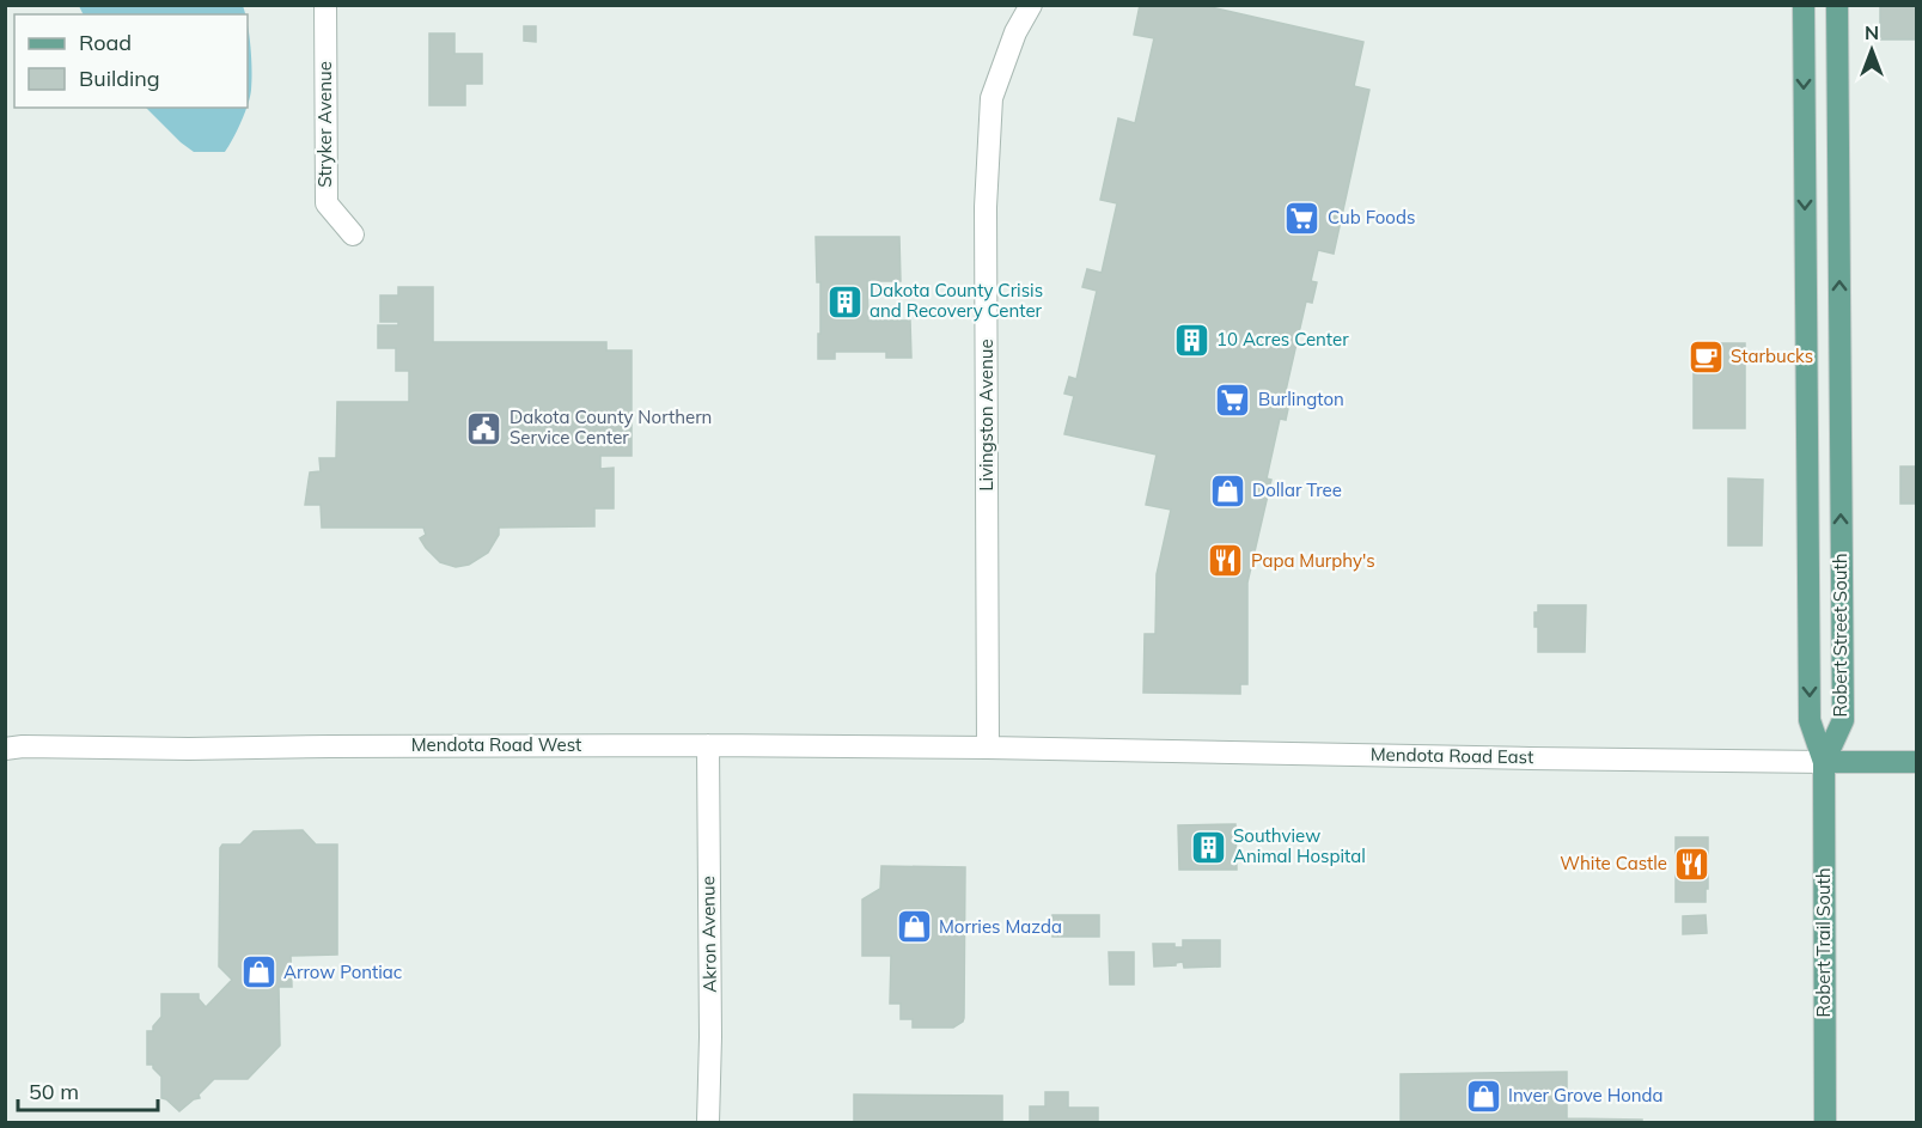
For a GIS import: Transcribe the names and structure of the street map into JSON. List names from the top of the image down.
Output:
{
  "streets": {
    "main road": ["Robert Street South", "Mendota Road East", "Robert Trail South"],
    "street": [
      "Stryker Avenue",
      "Livingston Avenue",
      "Mendota Road West",
      "Akron Avenue"
    ]
  },
  "crossings": [
    ["Livingston Avenue", "Mendota Road West"],
    ["Livingston Avenue", "Mendota Road East"],
    ["Robert Street South", "Mendota Road East"],
    ["Robert Street South", "Robert Trail South"],
    ["Mendota Road West", "Mendota Road East"],
    ["Mendota Road West", "Akron Avenue"],
    ["Mendota Road East", "Robert Trail South"]
  ],
  "places": {
    "supermarket": ["Cub Foods", "Burlington"],
    "building": ["Dakota County Crisis and Recovery Center", "10 Acres Center", "Southview Animal Hospital"],
    "cafe": ["Starbucks"],
    "public building": ["Dakota County Northern Service Center"],
    "shop": [
      "Dollar Tree",
      "Morries Mazda",
      "Arrow Pontiac",
      "Inver Grove Honda"
    ],
    "restaurant": ["Papa Murphy's", "White Castle"]
  },
  "legend": ["Road", "Building"],
  "scale_bar": "50 m",
  "north": "top"
}
